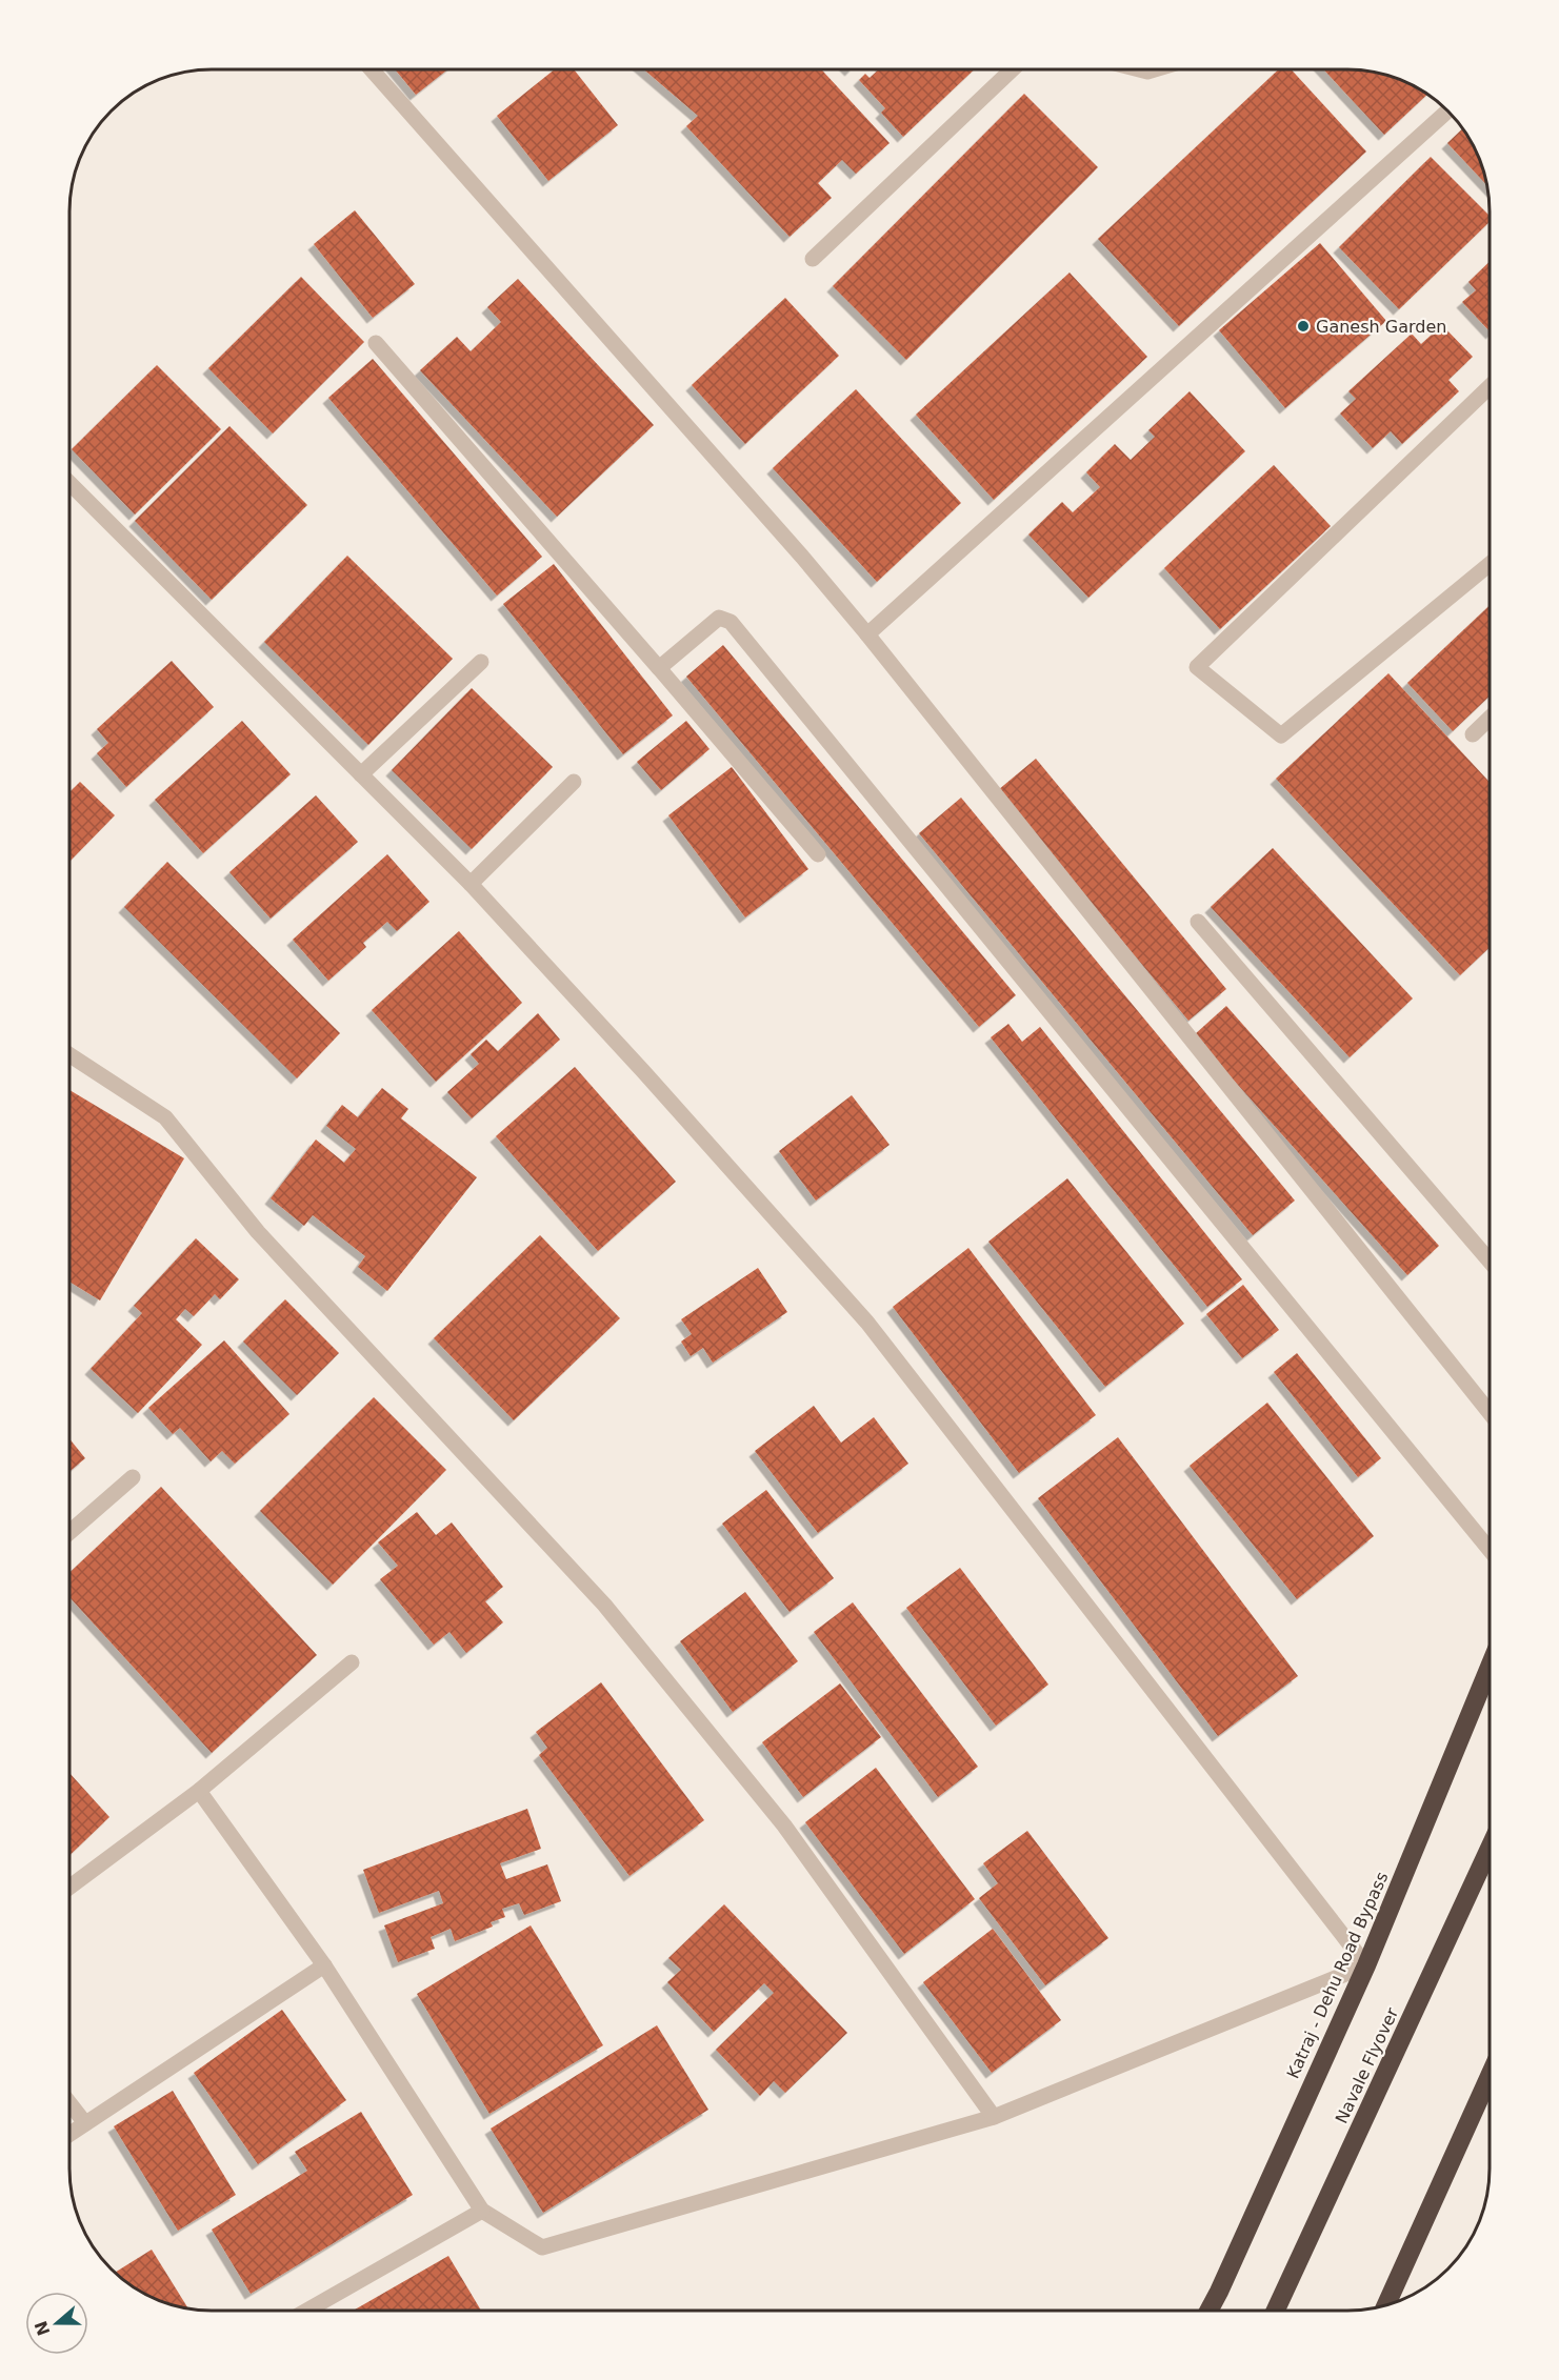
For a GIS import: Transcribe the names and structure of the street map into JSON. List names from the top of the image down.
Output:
{
  "streets": {
    "highway": ["Katraj - Dehu Road Bypass", "Navale Flyover"]
  },
  "places": ["Ganesh Garden"],
  "north": "left"
}
